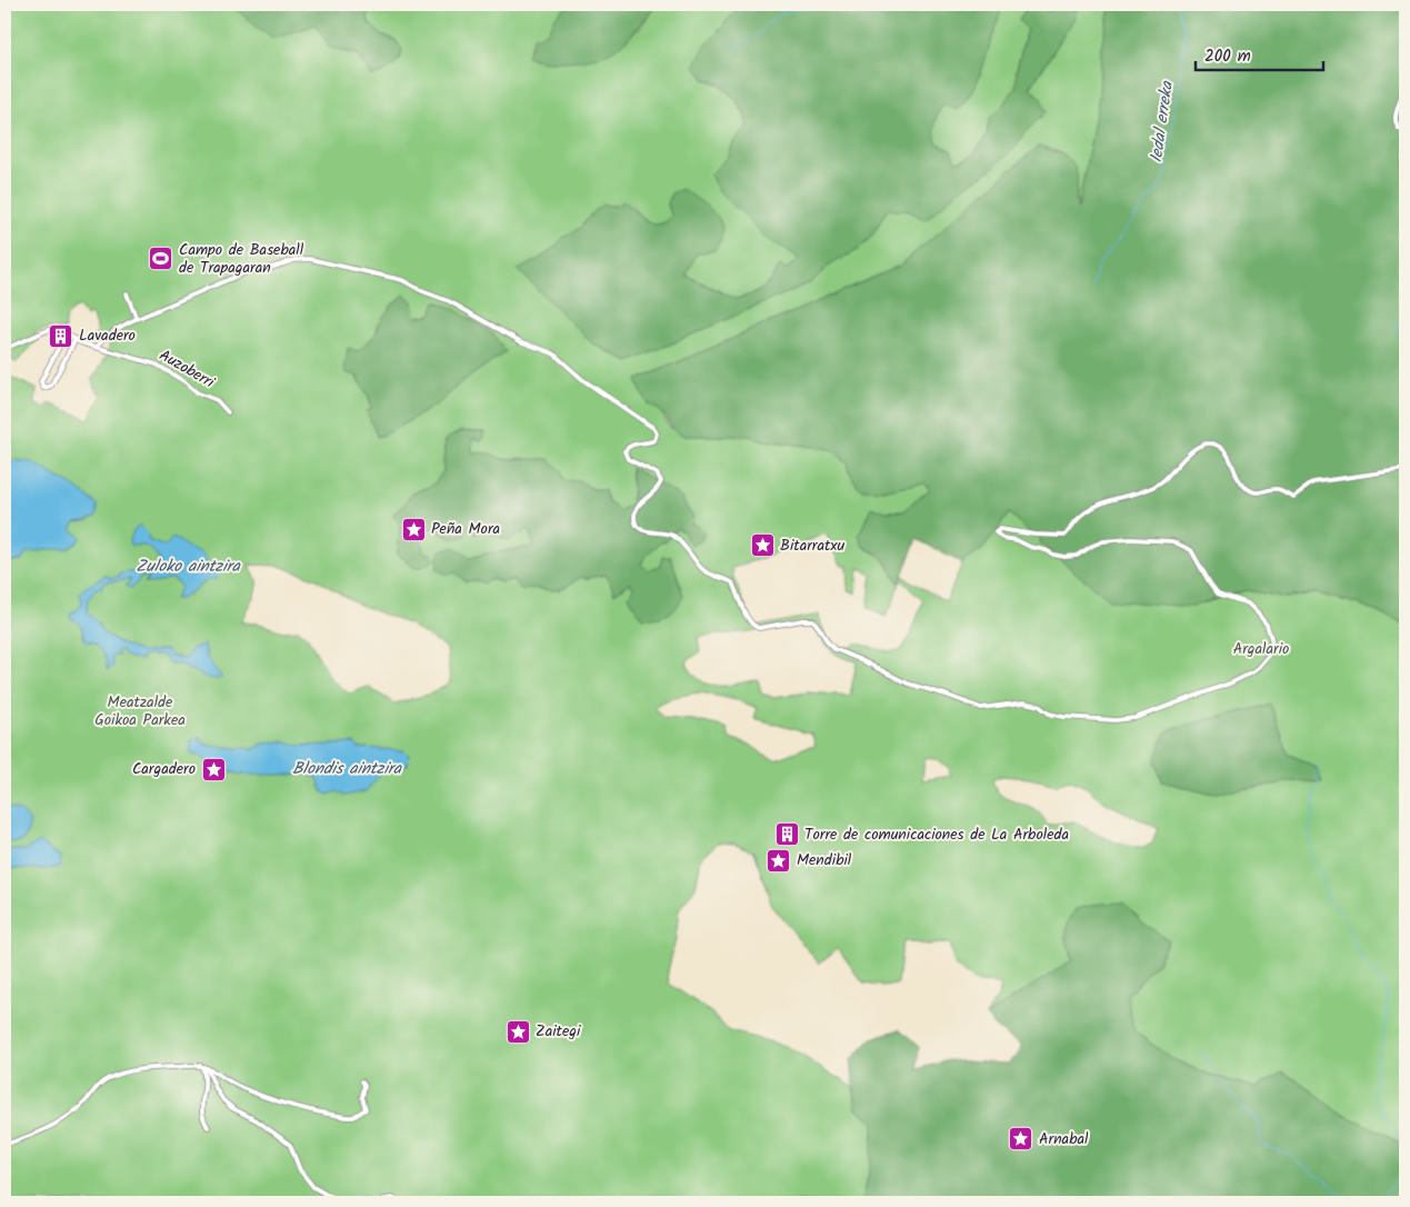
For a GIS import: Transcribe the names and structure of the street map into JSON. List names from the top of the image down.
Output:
{
  "streets": {
    "street": ["Auzoberri"]
  },
  "water": ["Iedal erreka", "Zuloko aintzira", "Blondis aintzira"],
  "parks": ["Argalario", "Meatzalde Goikoa Parkea"],
  "places": {
    "sports": ["Campo de Baseball de Trapagaran"],
    "building": ["Lavadero", "Torre de comunicaciones de La Arboleda"],
    "place": [
      "Peña Mora",
      "Bitarratxu",
      "Cargadero",
      "Mendibil",
      "Zaitegi",
      "Arnabal"
    ]
  },
  "scale_bar": "200 m"
}
